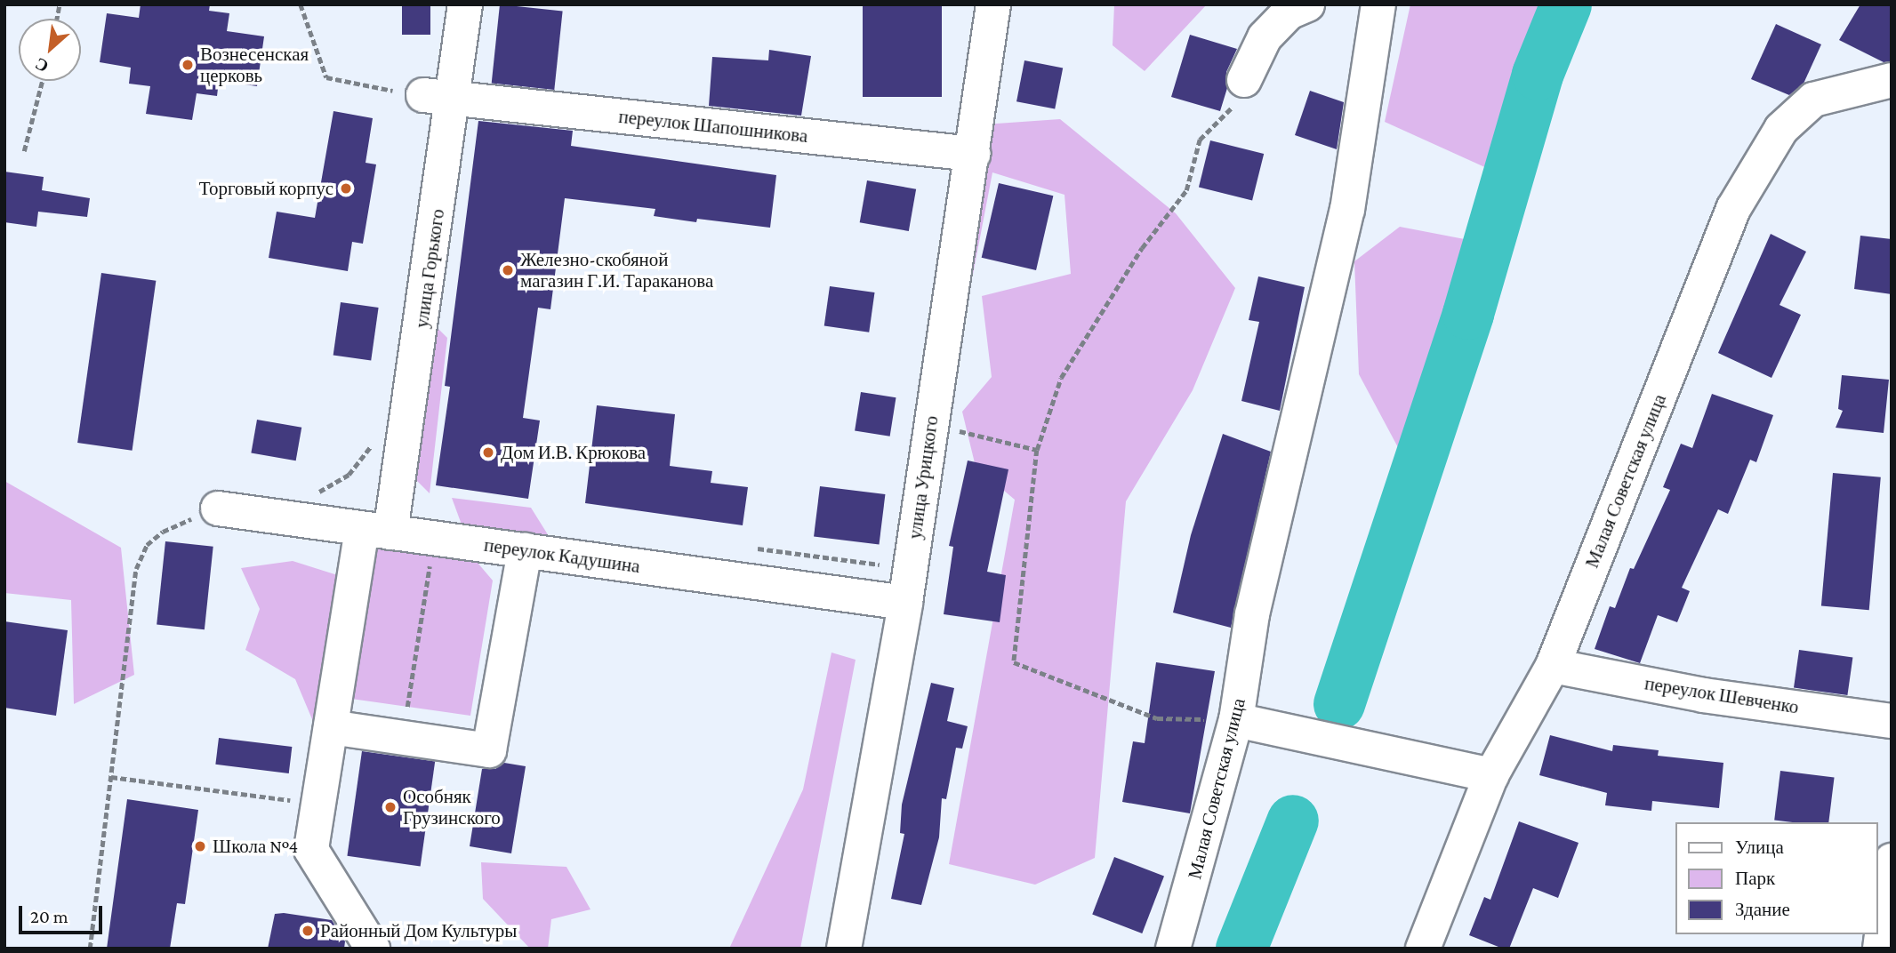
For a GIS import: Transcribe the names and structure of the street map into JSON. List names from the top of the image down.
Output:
{
  "streets": {
    "street": [
      "переулок Шапошникова",
      "улица Горького",
      "улица Урицкого",
      "Малая Советская улица",
      "переулок Кадушина",
      "переулок Шевченко"
    ]
  },
  "crossings": [
    ["переулок Шапошникова", "улица Горького"],
    ["переулок Шапошникова", "улица Урицкого"],
    ["улица Горького", "переулок Кадушина"],
    ["улица Урицкого", "переулок Кадушина"],
    ["Малая Советская улица", "переулок Шевченко"]
  ],
  "places": [
    "Вознесенская церковь",
    "Торговый корпус",
    "Железно-скобяной магазин Г.И. Тараканова",
    "Дом И.В. Крюкова",
    "Особняк Грузинского",
    "Школа №4",
    "Районный Дом Культуры"
  ],
  "legend": ["Улица", "Парк", "Здание"],
  "scale_bar": "20 m",
  "north": "bottom left"
}
